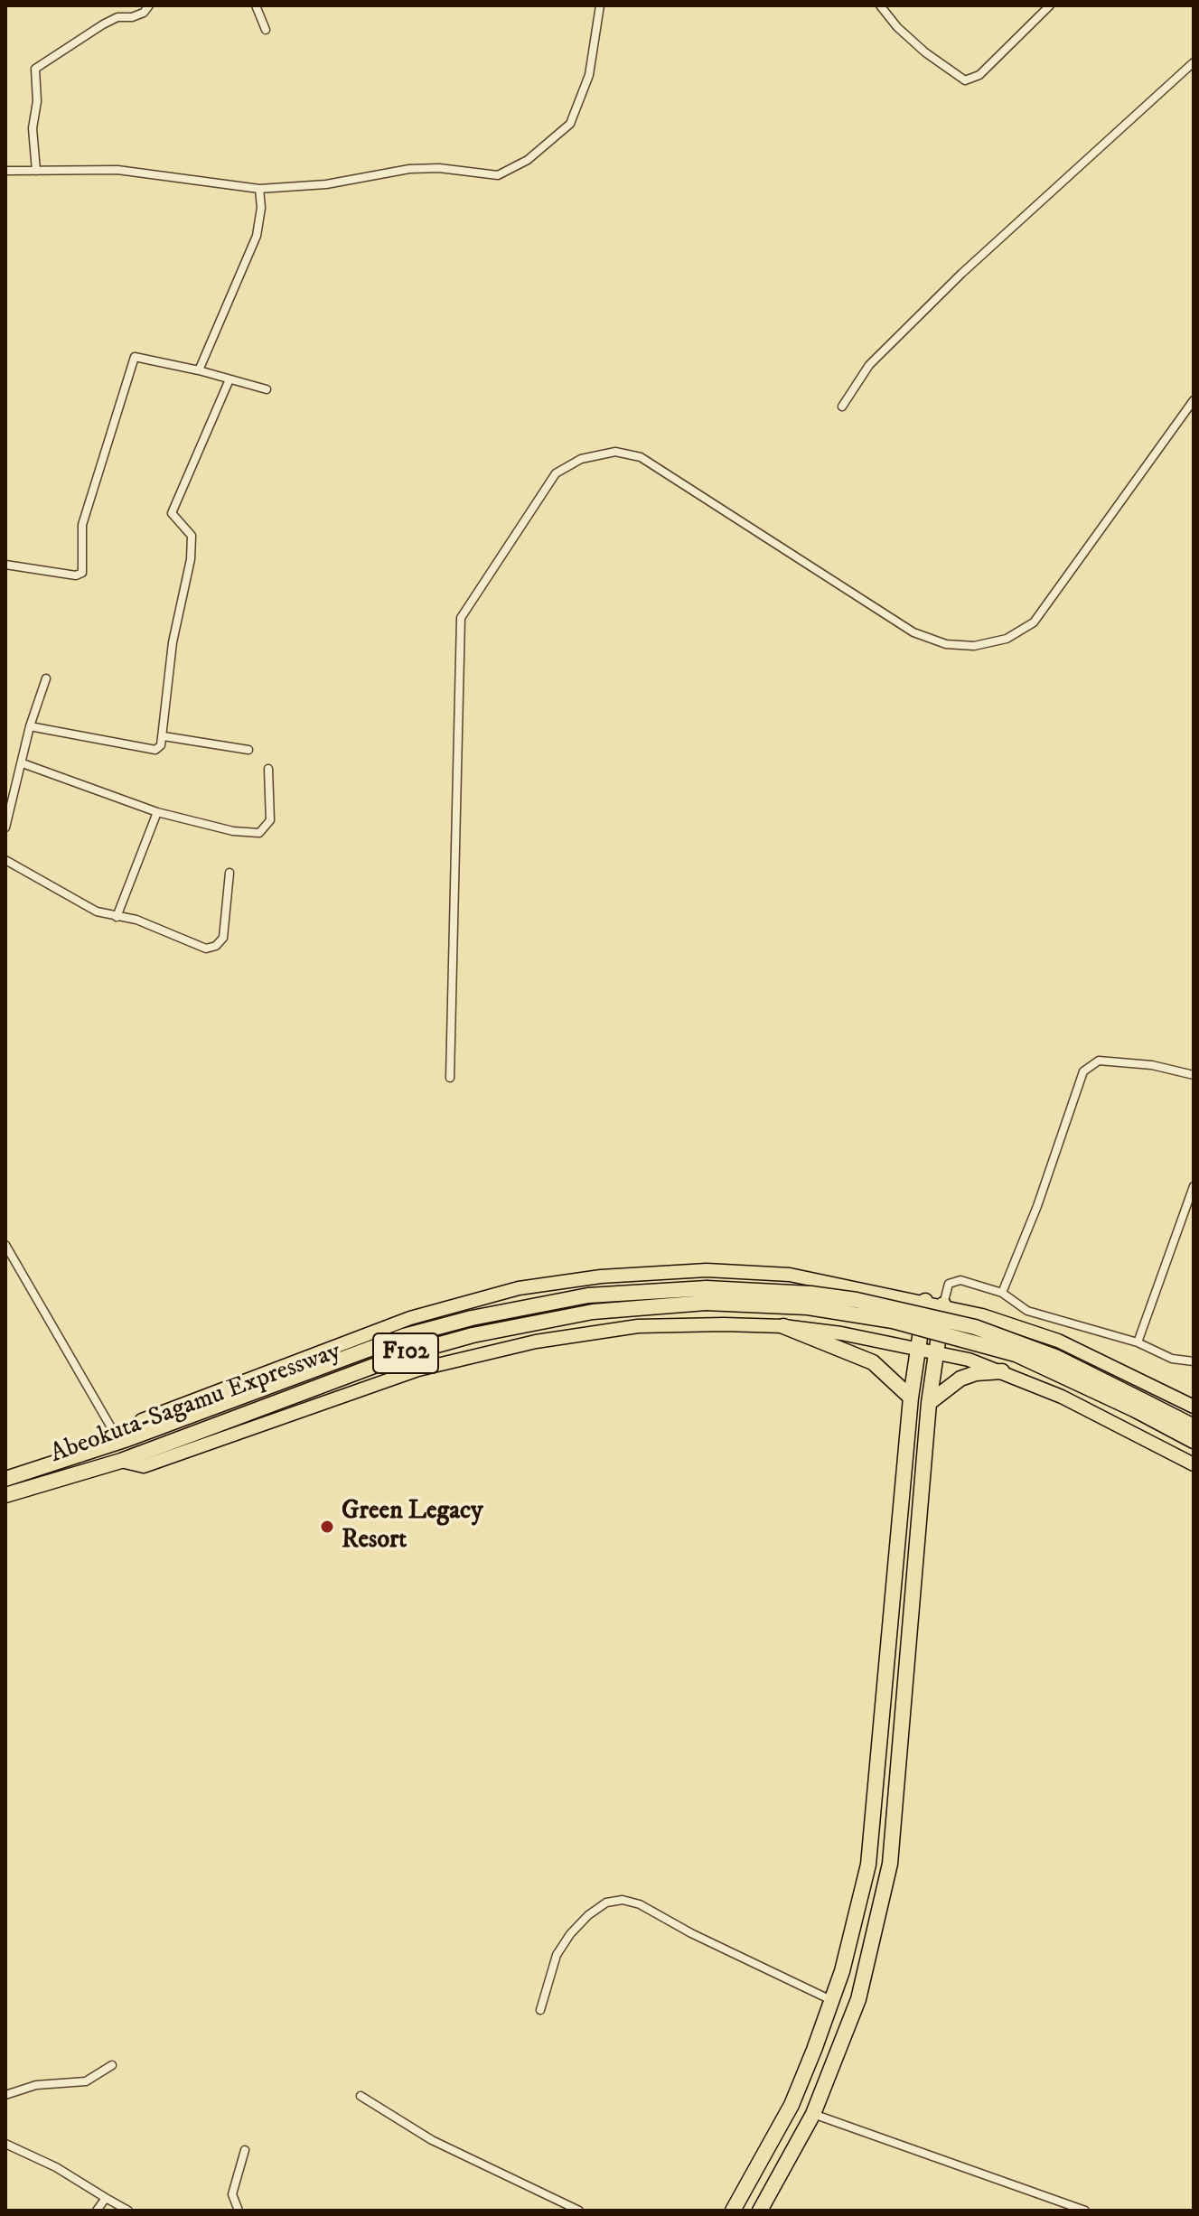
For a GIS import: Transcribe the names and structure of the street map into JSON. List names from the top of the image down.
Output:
{
  "streets": {
    "highway": ["F102", "Abeokuta-Sagamu Expressway"]
  },
  "places": ["Green Legacy Resort"]
}
